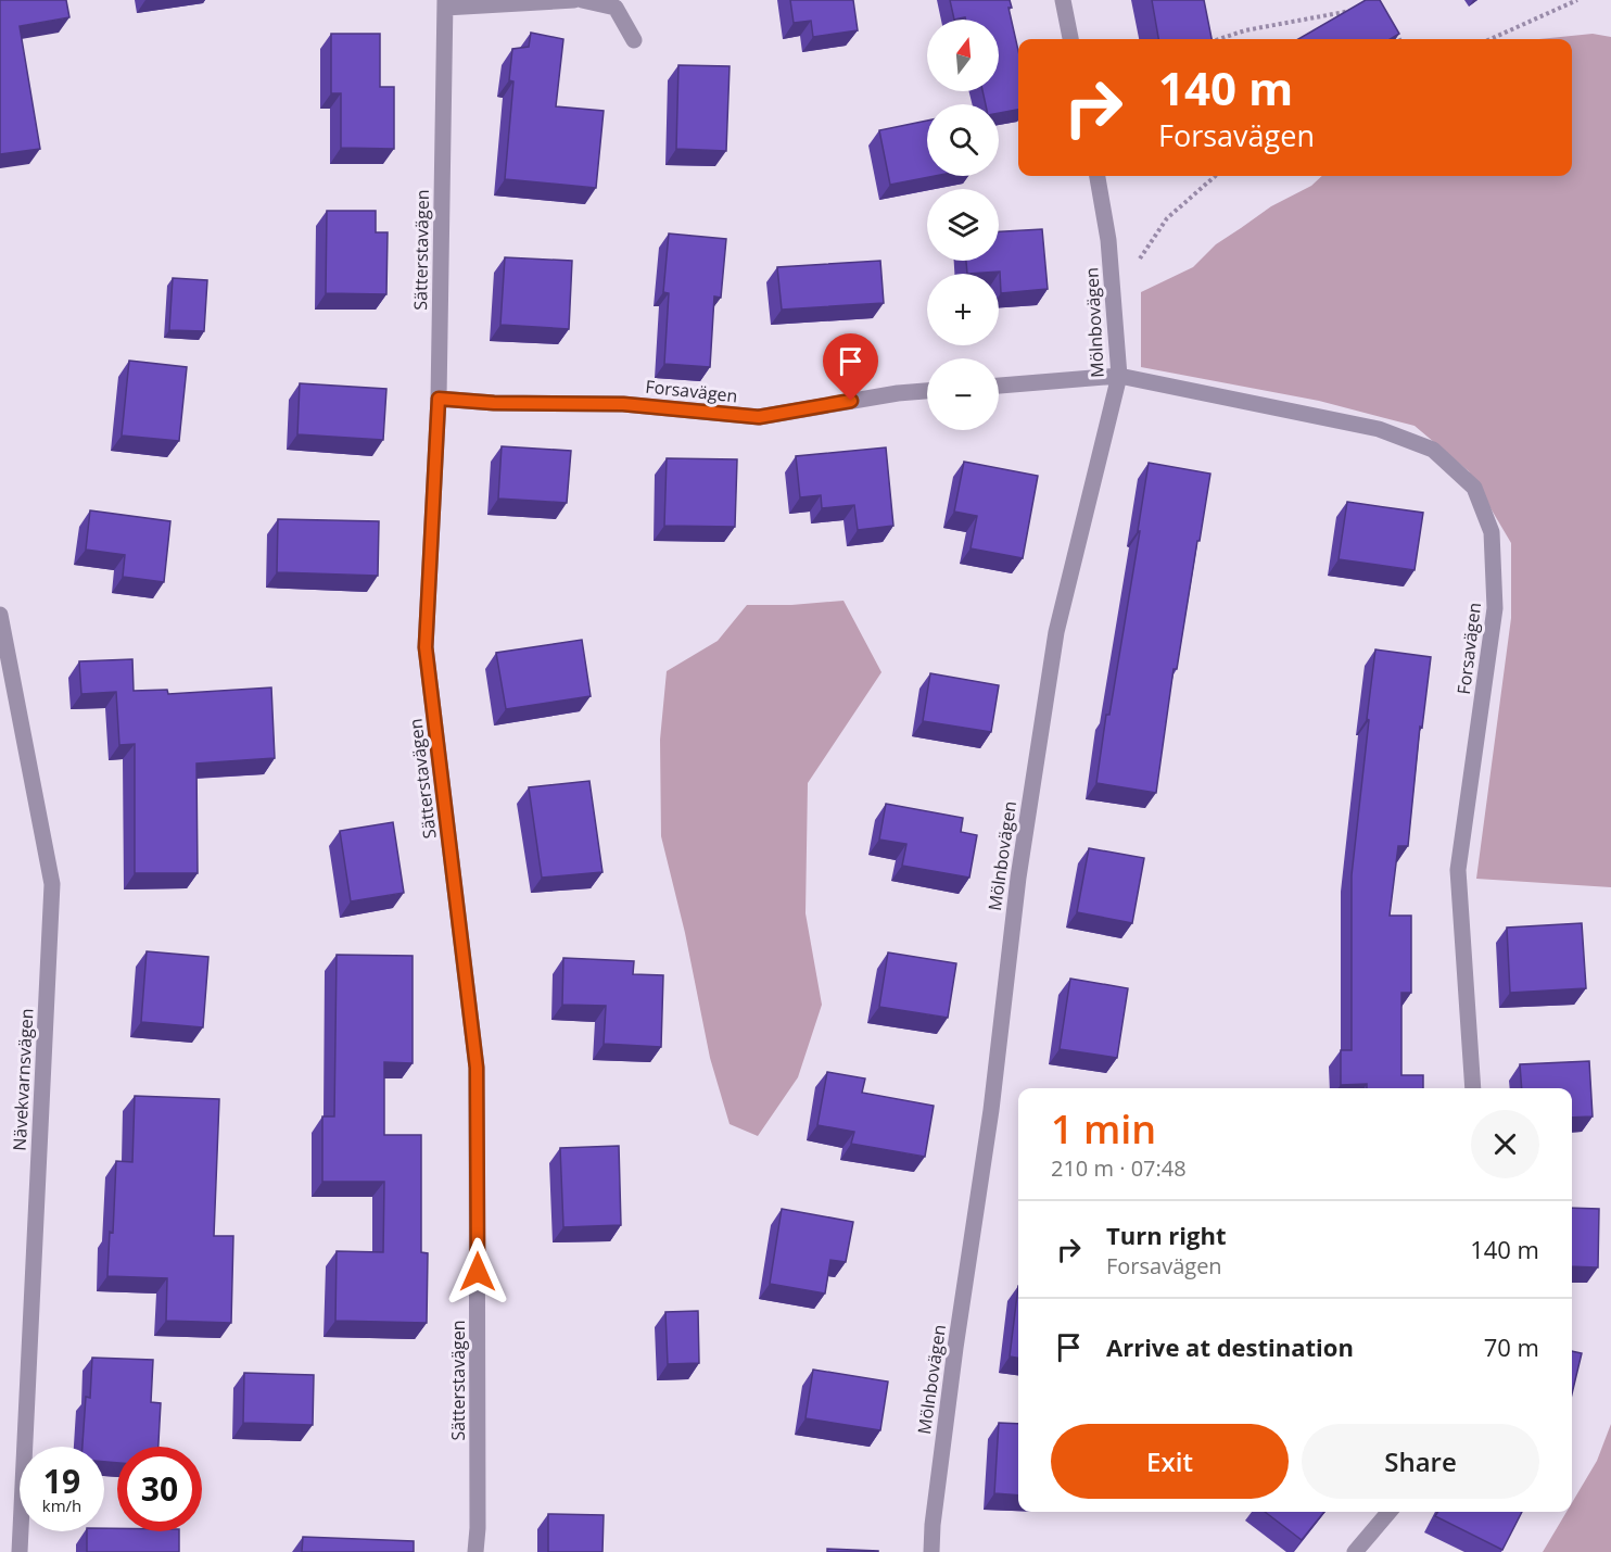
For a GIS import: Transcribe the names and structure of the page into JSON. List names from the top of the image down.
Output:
{
  "streets": {
    "street": [
      "Sätterstavägen",
      "Mölnbovägen",
      "Forsavägen",
      "Nävekvarnsvägen"
    ]
  },
  "crossings": [
    ["Sätterstavägen", "Forsavägen"],
    ["Mölnbovägen", "Forsavägen"]
  ],
  "north": "top",
  "page": {
    "map_buttons": ["+", "−"],
    "turn": ["140 m", "Forsavägen"],
    "heading": ["1 min", "210 m · 07:48"],
    "list": [
      {
        "name": "Turn right",
        "note": "Forsavägen",
        "value": "140 m"
      },
      {
        "name": "Arrive at destination",
        "value": "70 m"
      }
    ],
    "buttons": ["Exit", "Share"],
    "speed": "19 km/h",
    "limit": "30"
  }
}
